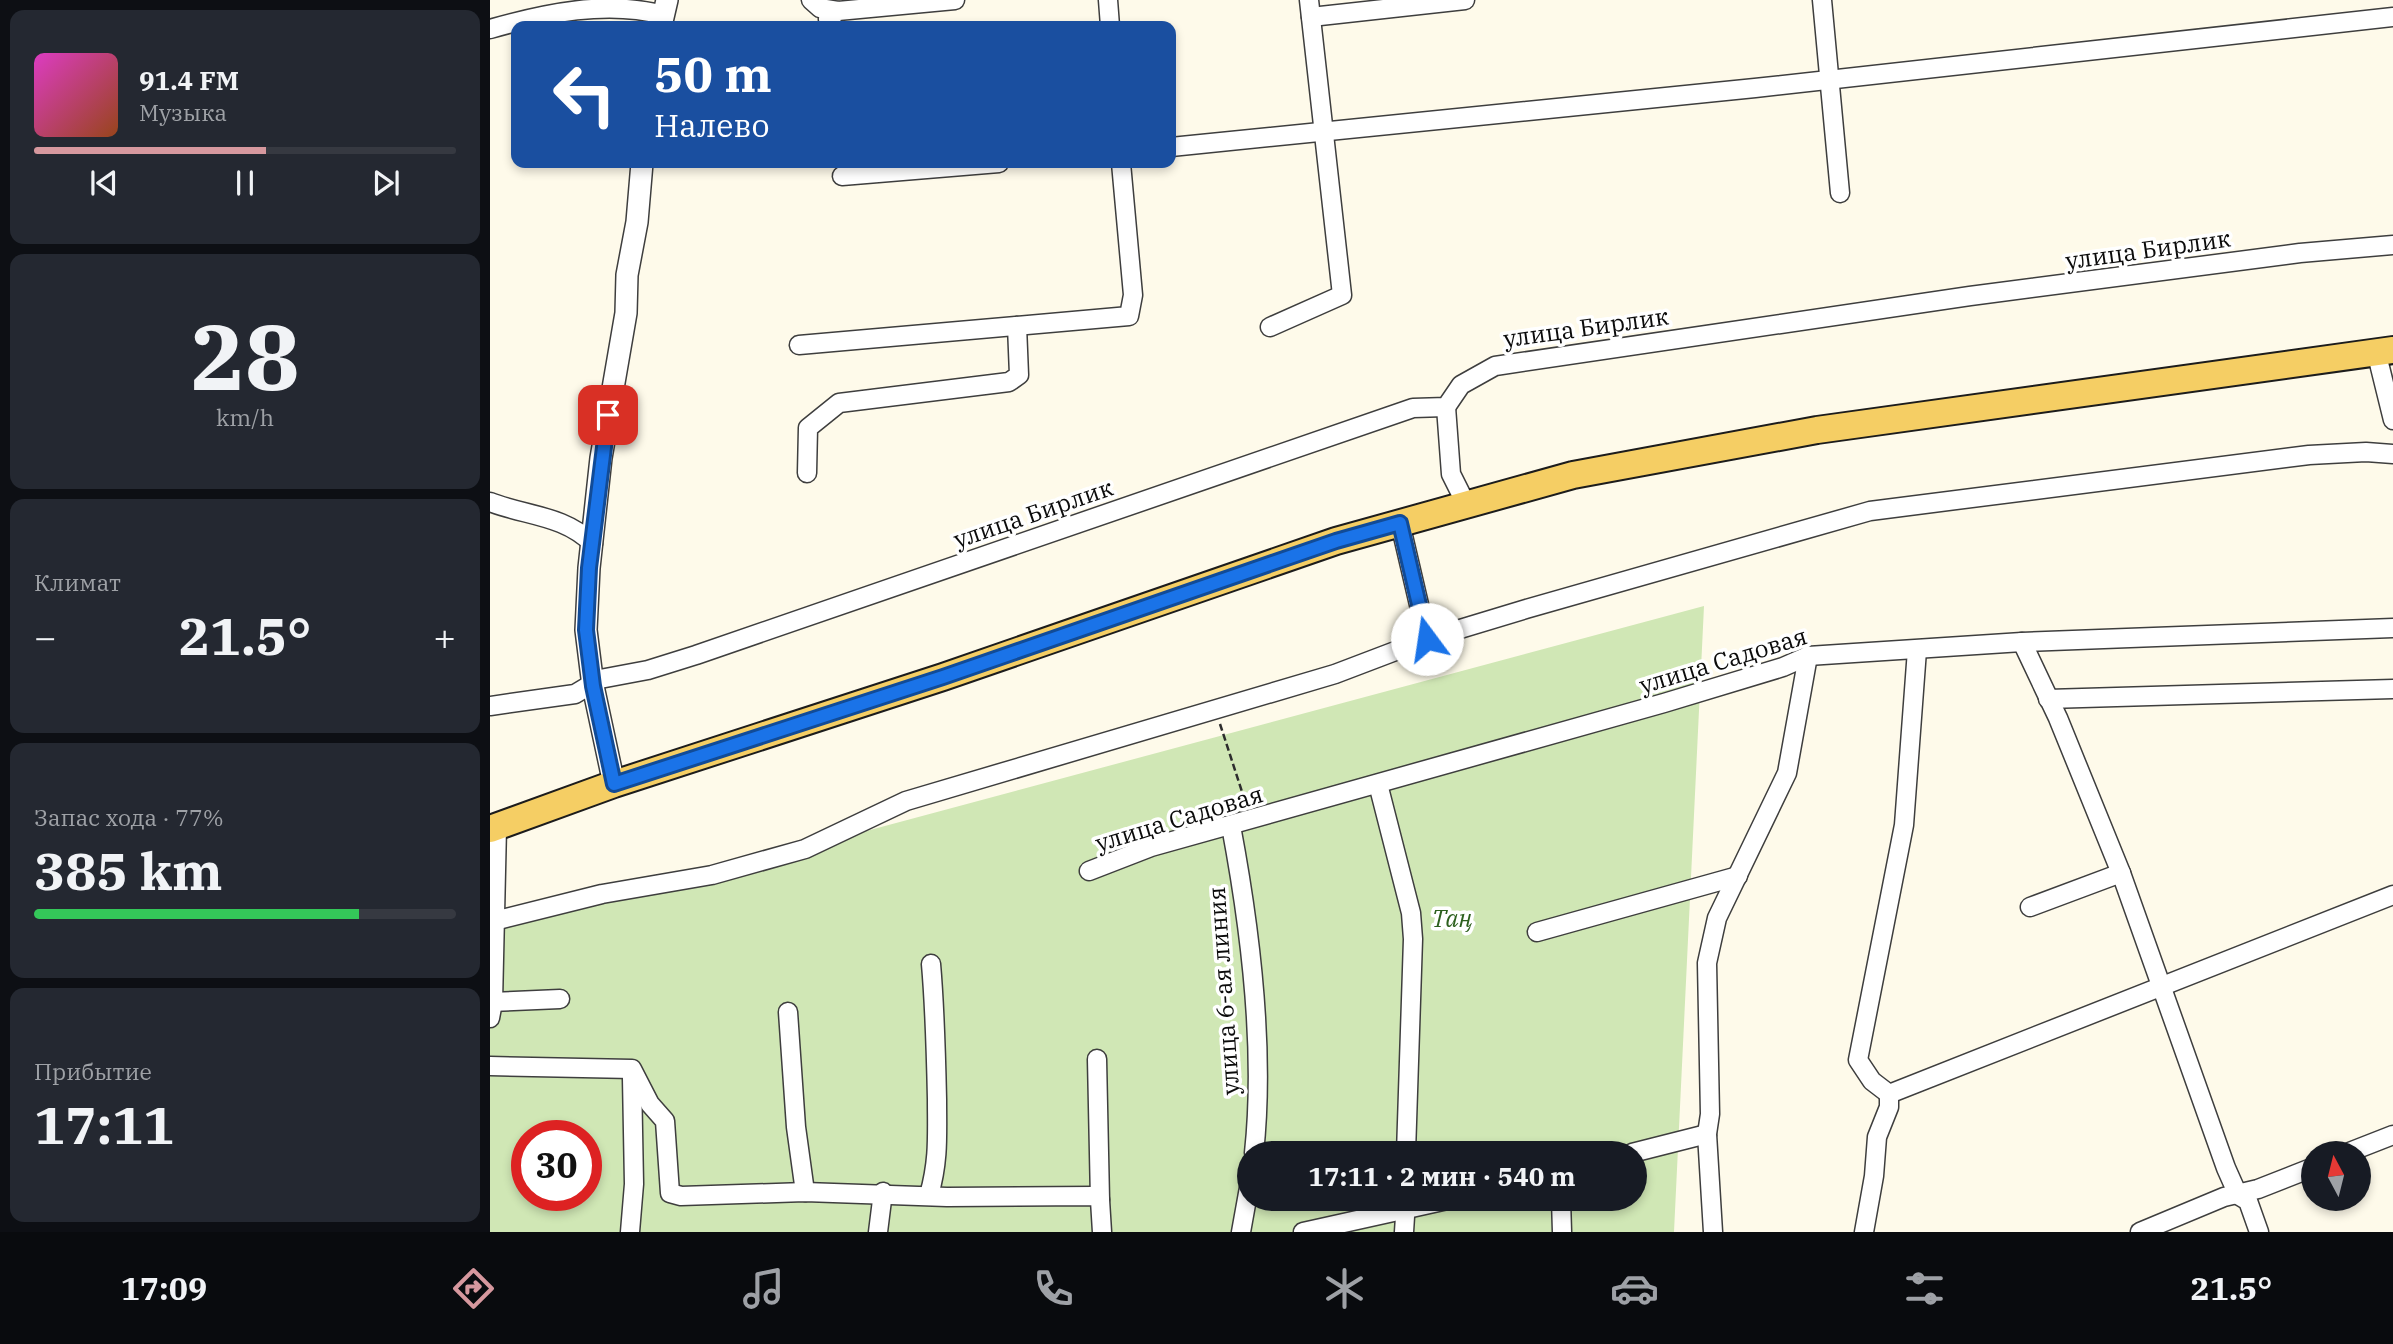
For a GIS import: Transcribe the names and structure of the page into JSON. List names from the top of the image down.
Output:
{
  "streets": {
    "street": ["улица Бирлик", "улица Садовая", "улица 6-ая линия"]
  },
  "crossings": [
    ["улица Садовая", "улица 6-ая линия"]
  ],
  "parks": ["Таң"],
  "north": "top",
  "page": {
    "turn": ["50 m", "Налево"],
    "song": ["91.4 FM", "Музыка"],
    "tile": [
      ["28", "km/h"],
      "Климат",
      ["Запас хода · 77%", "385 km"],
      ["Прибытие", "17:11"]
    ],
    "heat": ["−", "21.5°", "+"],
    "limit": "30",
    "trip": "17:11 · 2 мин · 540 m",
    "tabs": ["17:09", "21.5°"]
  }
}
